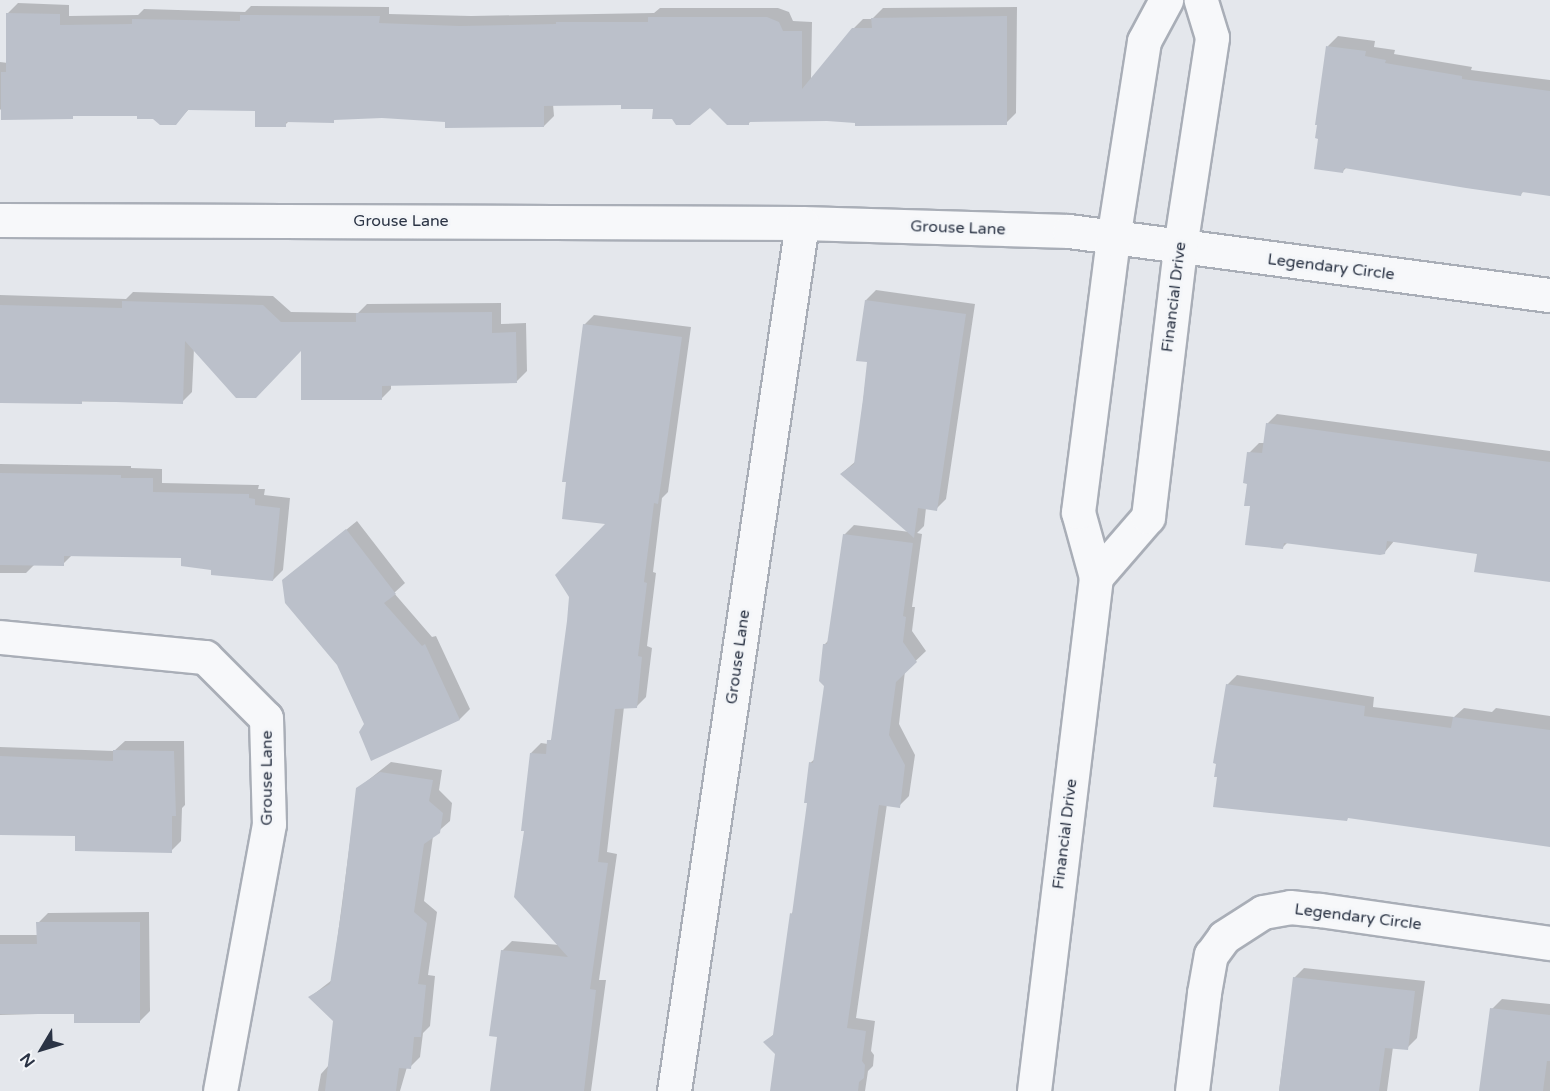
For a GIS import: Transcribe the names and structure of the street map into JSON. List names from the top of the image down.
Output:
{
  "streets": {
    "street": ["Grouse Lane", "Legendary Circle", "Financial Drive"]
  },
  "crossings": [
    ["Grouse Lane", "Legendary Circle"],
    ["Grouse Lane", "Financial Drive"],
    ["Legendary Circle", "Financial Drive"]
  ],
  "north": "bottom left"
}
